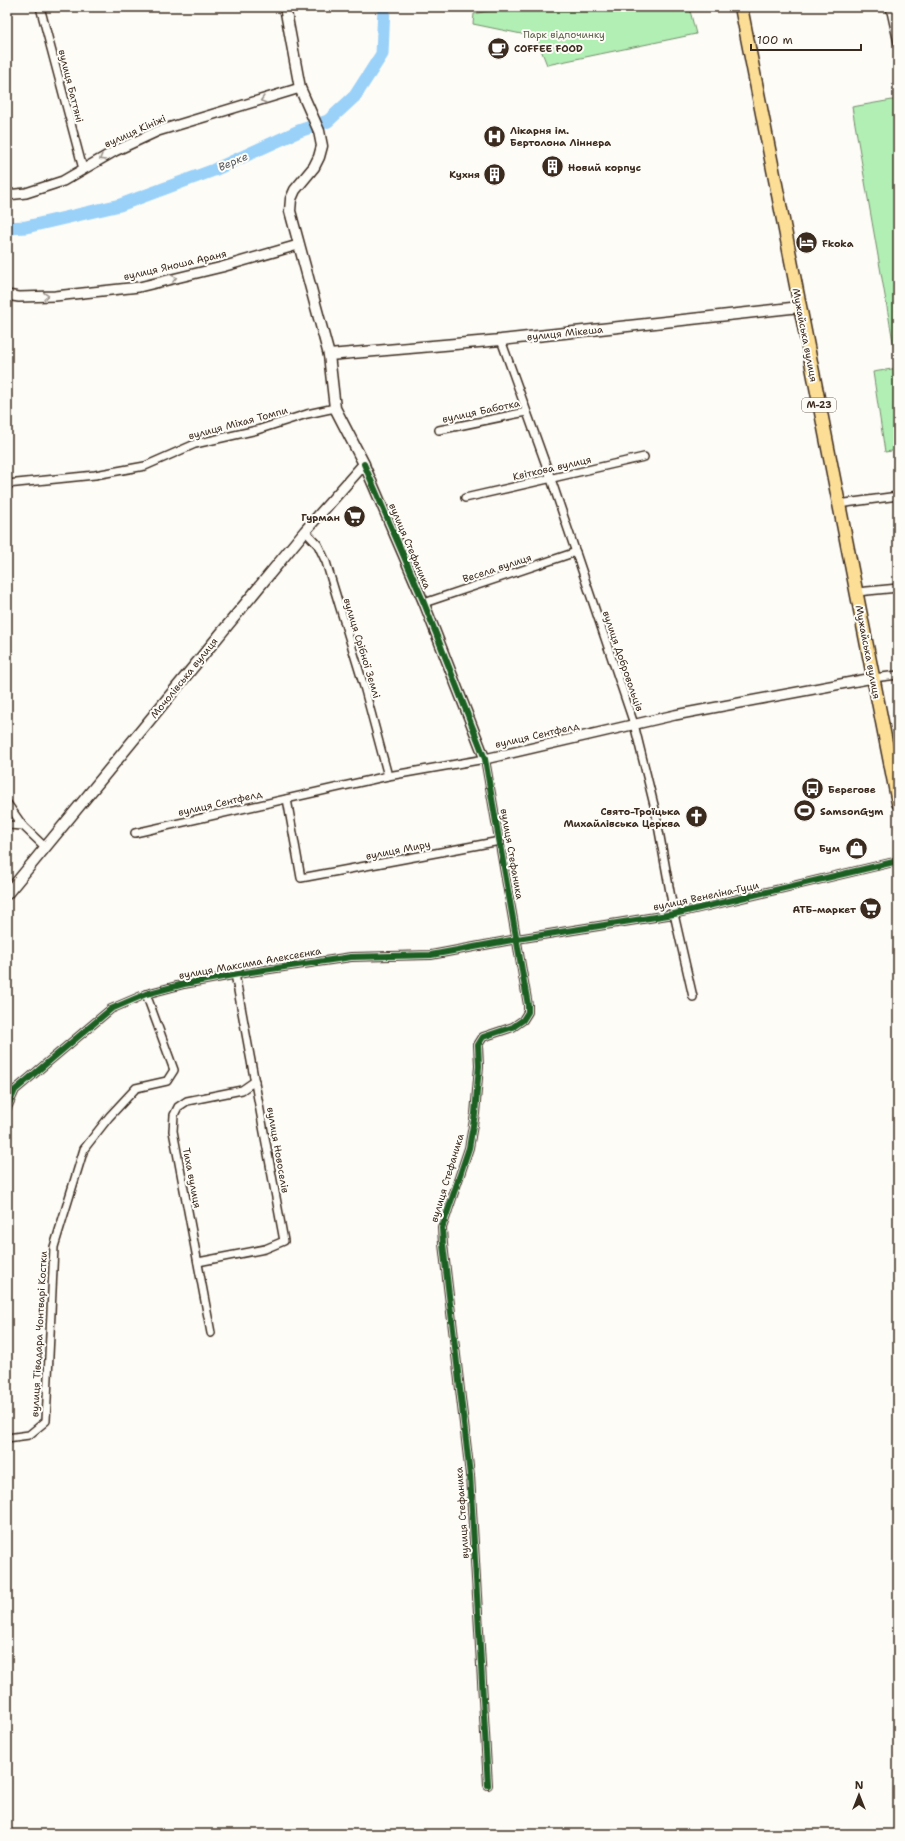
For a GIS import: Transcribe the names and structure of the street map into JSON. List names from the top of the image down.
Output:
{
  "streets": {
    "highway": ["Мужайська вулиця", "М-23"],
    "main road": ["вулиця Мікеша", "вулиця Стефаника", "Мочолівська вулиця"],
    "street": [
      "вулиця Баттяні",
      "вулиця Кініжі",
      "вулиця Яноша Араня",
      "вулиця Баботка",
      "вулиця Міхая Томпи",
      "Квіткова вулиця",
      "Весела вулиця",
      "вулиця Срібної Землі",
      "вулиця Добровольців",
      "вулиця Сентфелд",
      "вулиця Миру",
      "вулиця Венеліна-Гуци",
      "вулиця Максима Алексеєнка",
      "вулиця Новоселів",
      "Тиха вулиця",
      "вулиця Тівадара Чонтварі Костки"
    ]
  },
  "crossings": [
    ["вулиця Баттяні", "вулиця Кініжі"],
    ["вулиця Кініжі", "вулиця Стефаника"],
    ["вулиця Яноша Араня", "вулиця Стефаника"],
    ["вулиця Мікеша", "Мужайська вулиця"],
    ["вулиця Мікеша", "вулиця Стефаника"],
    ["вулиця Мікеша", "вулиця Добровольців"],
    ["Мужайська вулиця", "вулиця Сентфелд"],
    ["вулиця Баботка", "вулиця Добровольців"],
    ["вулиця Міхая Томпи", "вулиця Стефаника"],
    ["Квіткова вулиця", "вулиця Добровольців"],
    ["вулиця Стефаника", "Весела вулиця"],
    ["вулиця Стефаника", "Мочолівська вулиця"],
    ["вулиця Стефаника", "вулиця Сентфелд"],
    ["вулиця Стефаника", "вулиця Миру"],
    ["вулиця Стефаника", "вулиця Венеліна-Гуци"],
    ["вулиця Стефаника", "вулиця Максима Алексеєнка"],
    ["Весела вулиця", "вулиця Добровольців"],
    ["вулиця Срібної Землі", "Мочолівська вулиця"],
    ["вулиця Срібної Землі", "вулиця Сентфелд"],
    ["вулиця Добровольців", "вулиця Сентфелд"],
    ["вулиця Добровольців", "вулиця Венеліна-Гуци"],
    ["вулиця Сентфелд", "вулиця Миру"],
    ["вулиця Венеліна-Гуци", "вулиця Максима Алексеєнка"],
    ["вулиця Максима Алексеєнка", "вулиця Новоселів"],
    ["вулиця Максима Алексеєнка", "вулиця Тівадара Чонтварі Костки"],
    ["вулиця Новоселів", "Тиха вулиця"]
  ],
  "one_way": ["вулиця Кініжі", "вулиця Яноша Араня"],
  "water": ["Верке"],
  "parks": ["Парк відпочинку"],
  "places": {
    "cafe": ["COFFEE FOOD"],
    "hospital": ["Лікарня ім. Бертолона Ліннера"],
    "building": ["Новий корпус", "Кухня"],
    "hotel": ["Fkoka"],
    "supermarket": ["Гурман", "АТБ-маркет"],
    "bus stop": ["Берегове"],
    "sports": ["SamsonGym"],
    "church": ["Свято-Троїцька Михайлівська Церква"],
    "shop": ["Бум"]
  },
  "scale_bar": "100 m",
  "north": "top"
}
